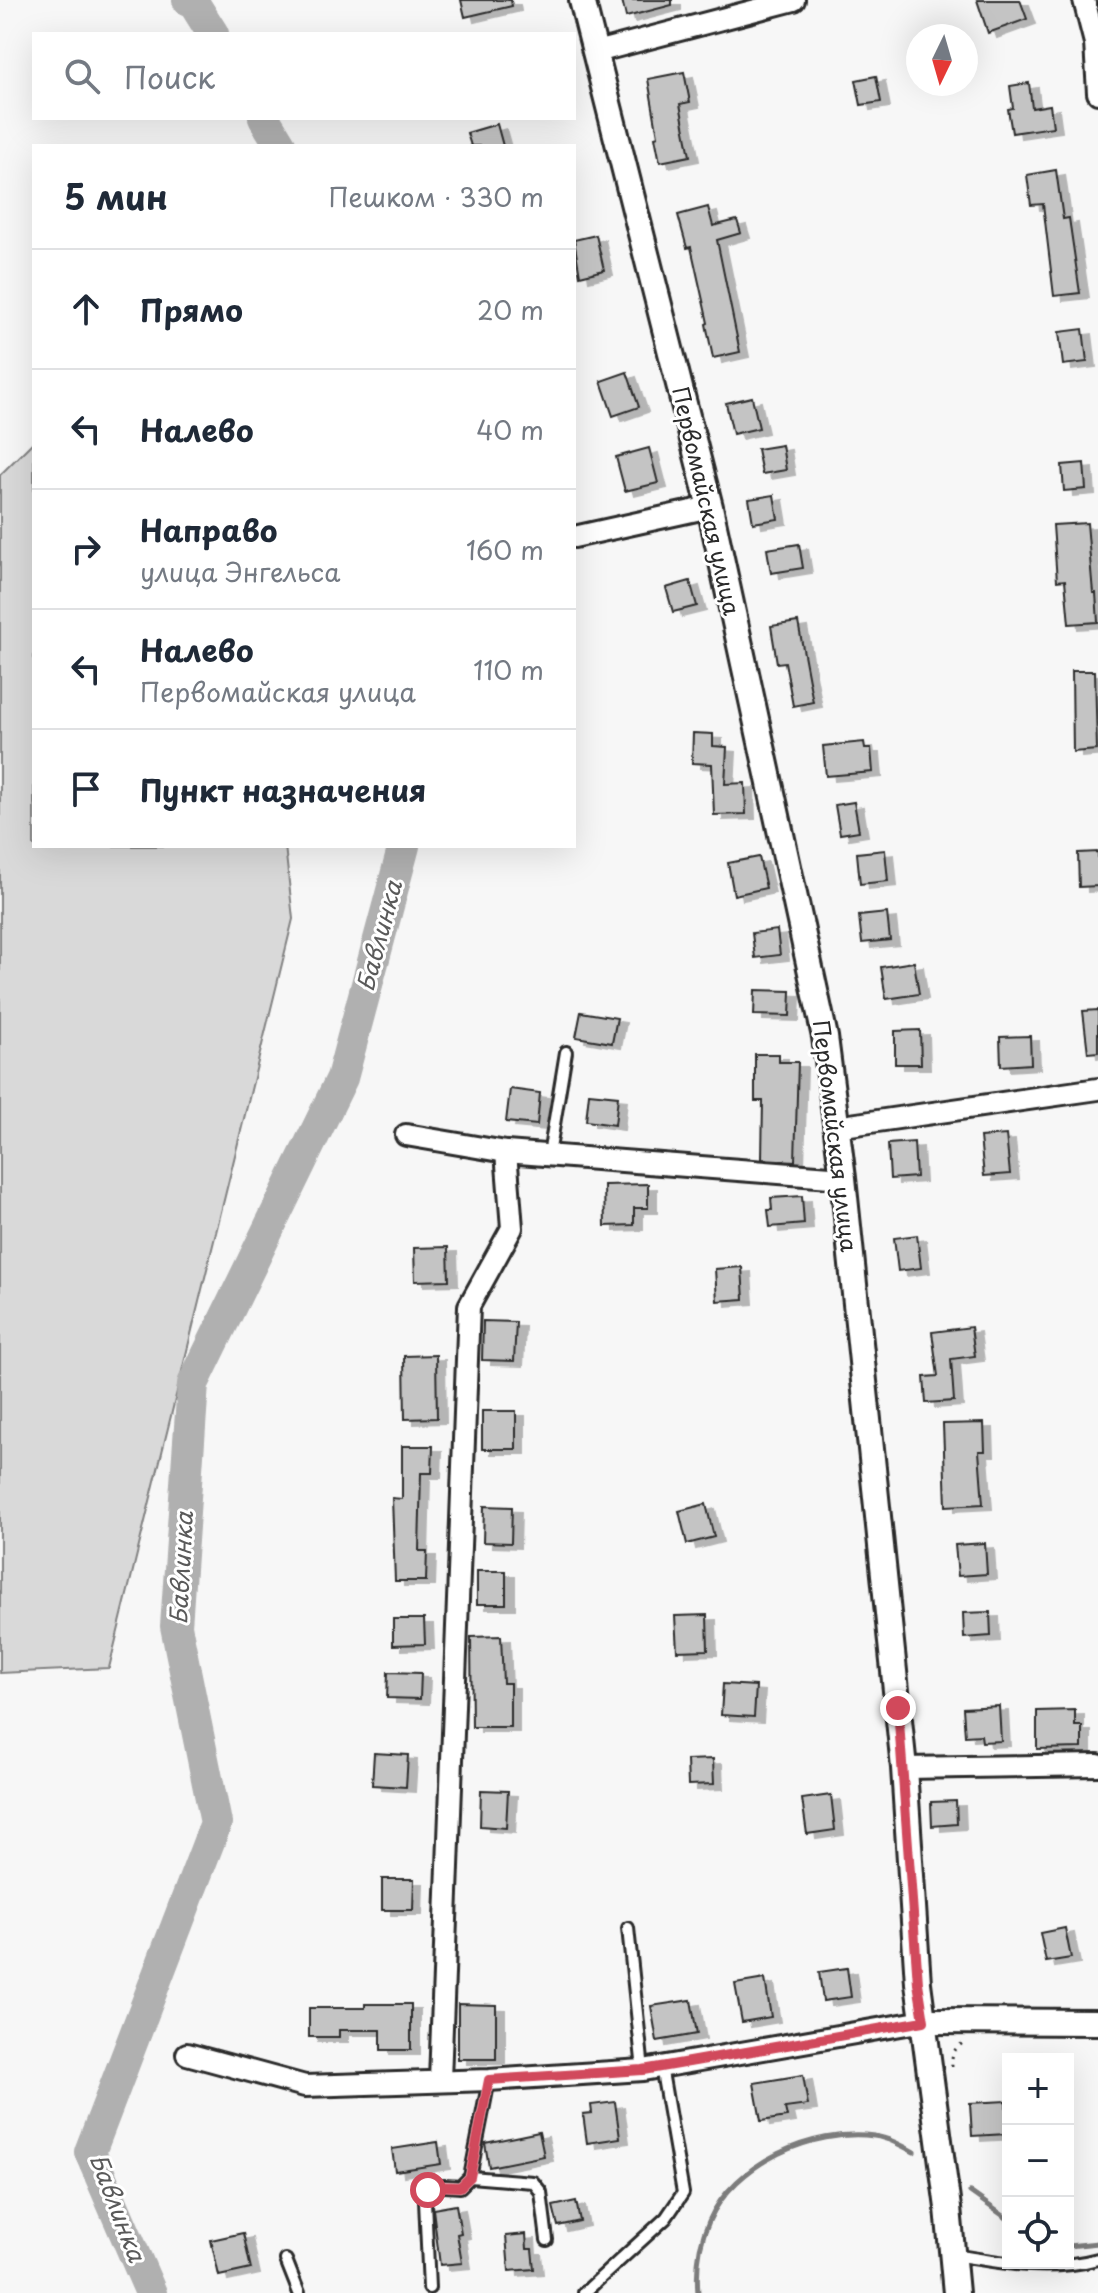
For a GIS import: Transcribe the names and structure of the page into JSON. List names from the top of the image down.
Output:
{
  "streets": {
    "street": ["Первомайская улица"]
  },
  "water": ["Бавлинка"],
  "north": "bottom",
  "page": {
    "search": "Поиск",
    "heading": ["5 мин", "Пешком · 330 m"],
    "list": [
      ["Прямо", "20 m"],
      ["Налево", "40 m"],
      ["Направо", "улица Энгельса", "160 m"],
      ["Налево", "Первомайская улица", "110 m"],
      "Пункт назначения"
    ],
    "map_buttons": ["+", "−"]
  }
}
